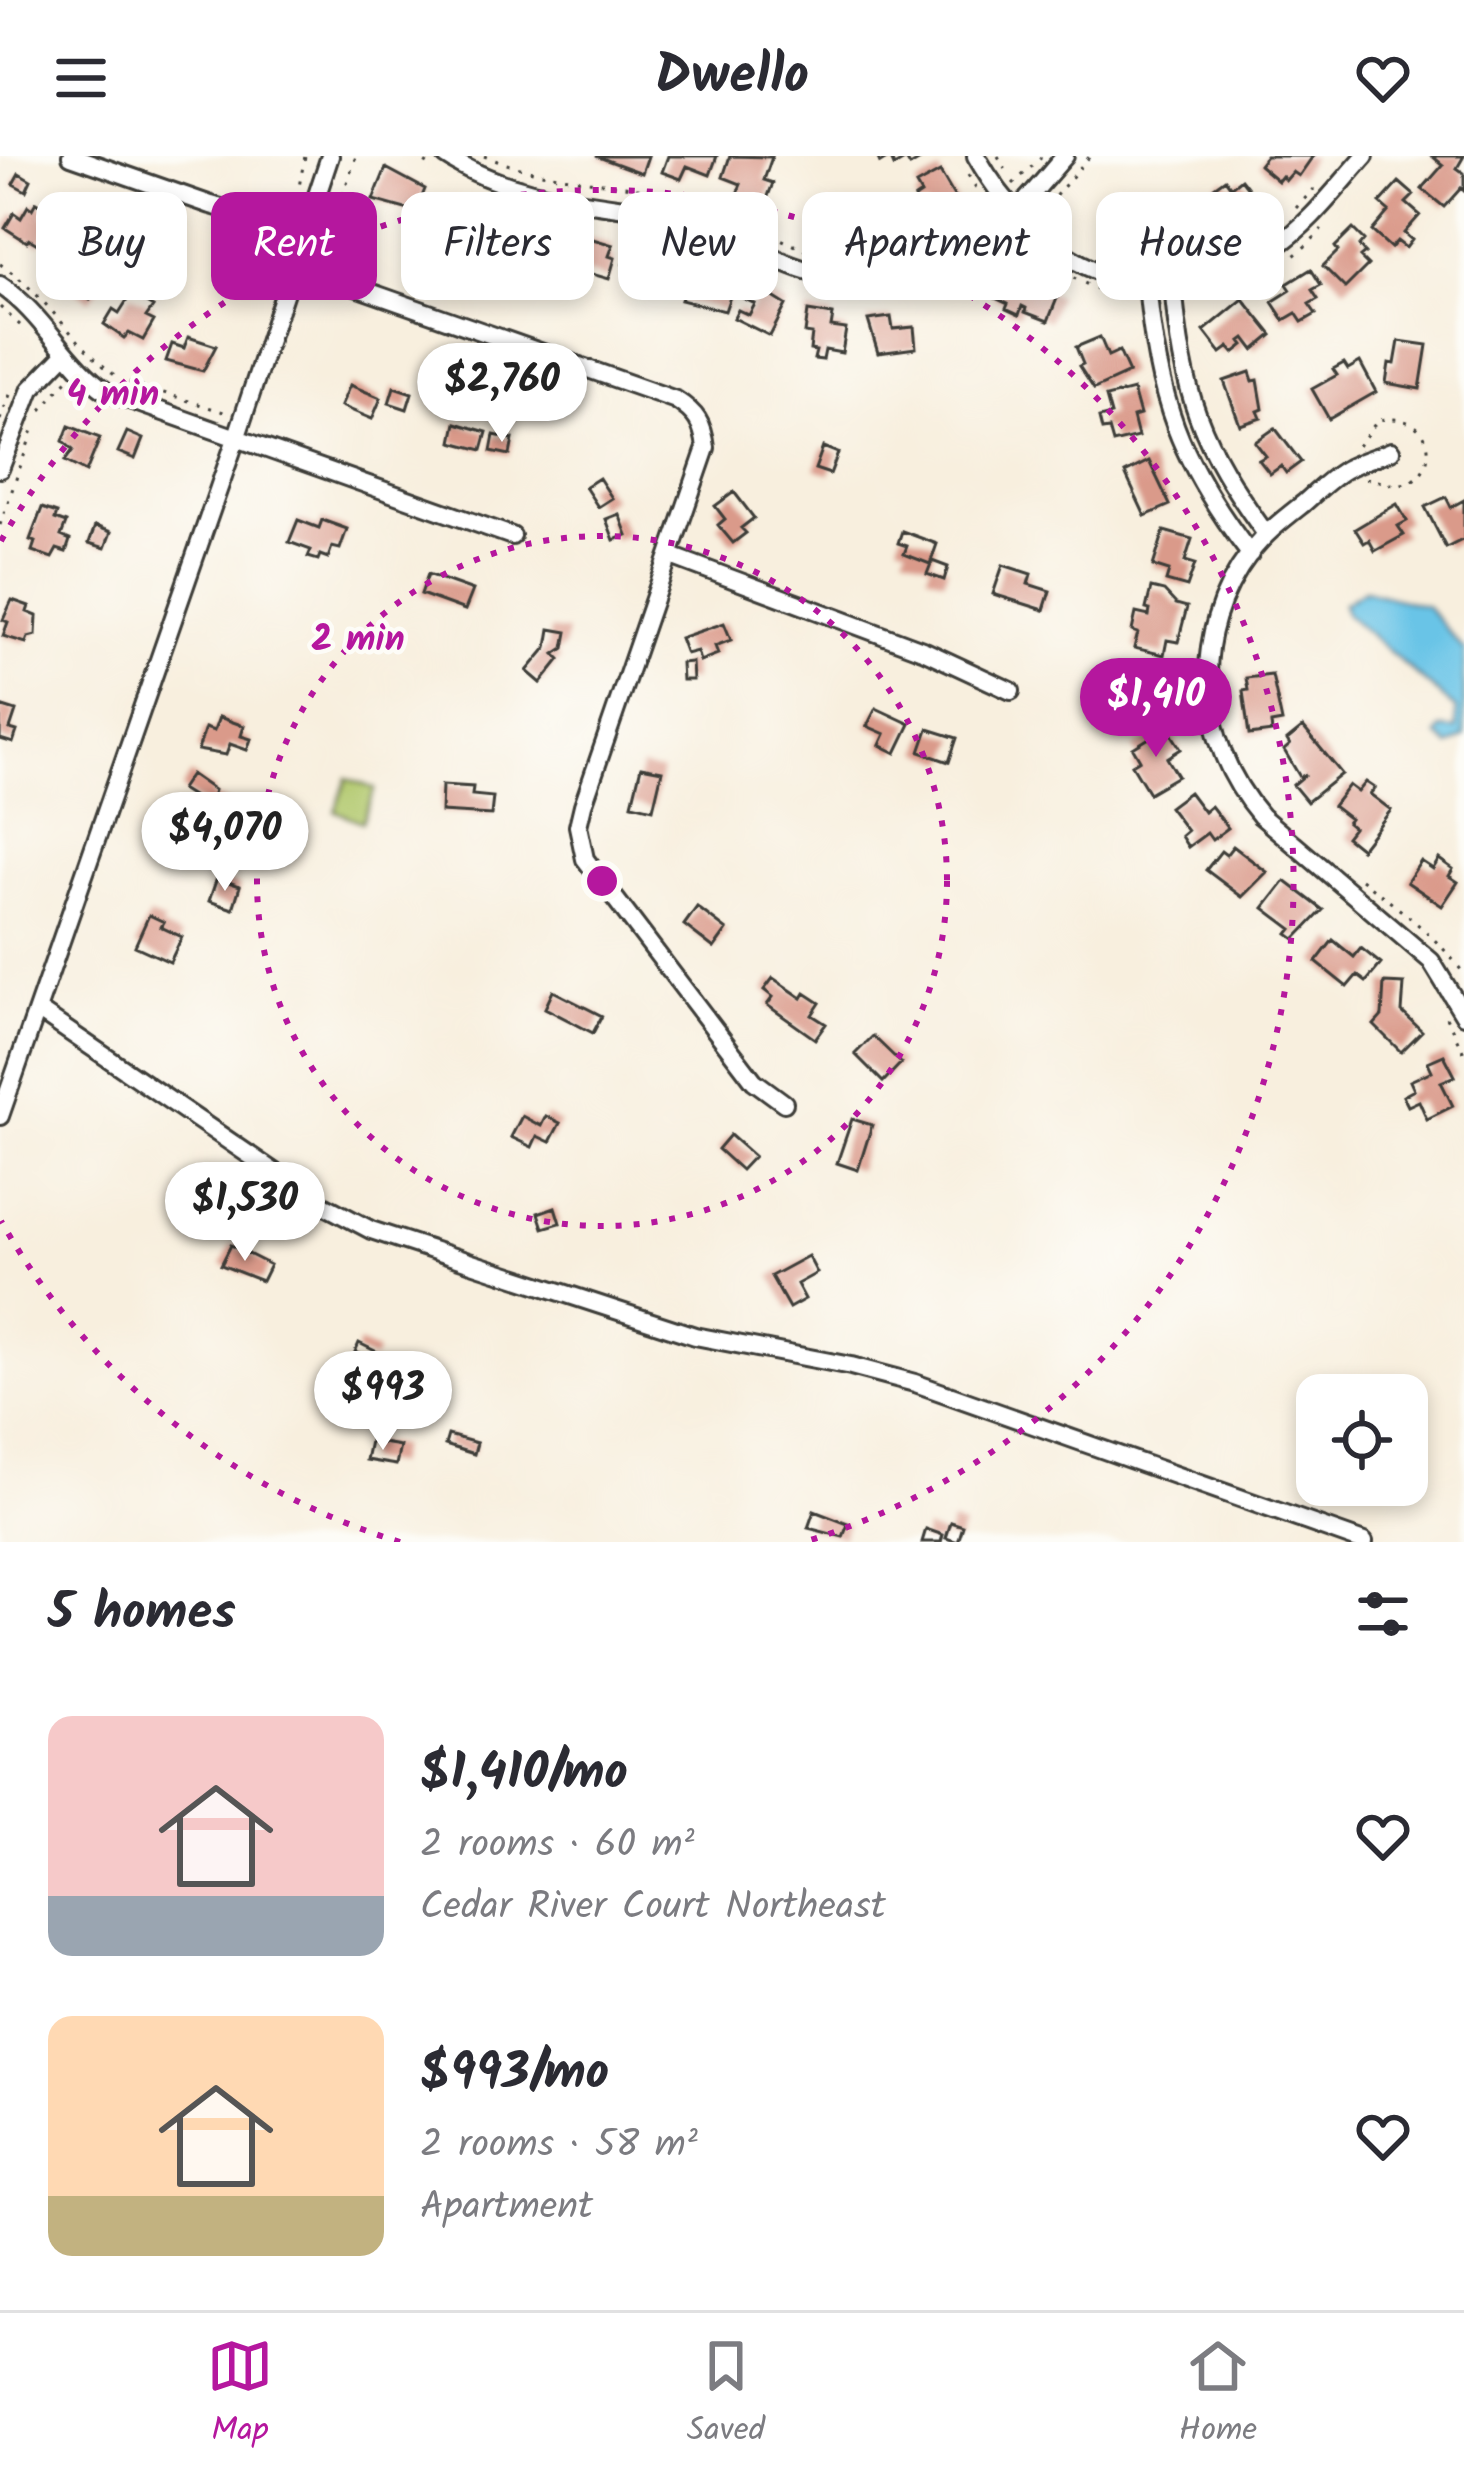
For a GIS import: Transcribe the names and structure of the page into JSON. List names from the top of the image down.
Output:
{
  "page": {
    "header": "Dwello",
    "chip": [
      "Buy",
      "Rent",
      "Filters",
      "New",
      "Apartment",
      "House"
    ],
    "price": [
      "$2,760",
      "$1,410",
      "$4,070",
      "$1,530",
      "$993"
    ],
    "heading": "5 homes",
    "list": [
      {
        "name": "$1,410/mo",
        "note": "2 rooms · 60 m² · Cedar River Court Northeast"
      },
      {
        "name": "$993/mo",
        "note": "2 rooms · 58 m² · Apartment"
      }
    ],
    "tabs": ["Map", "Saved", "Home"]
  },
  "rings": ["4 min", "2 min"]
}
